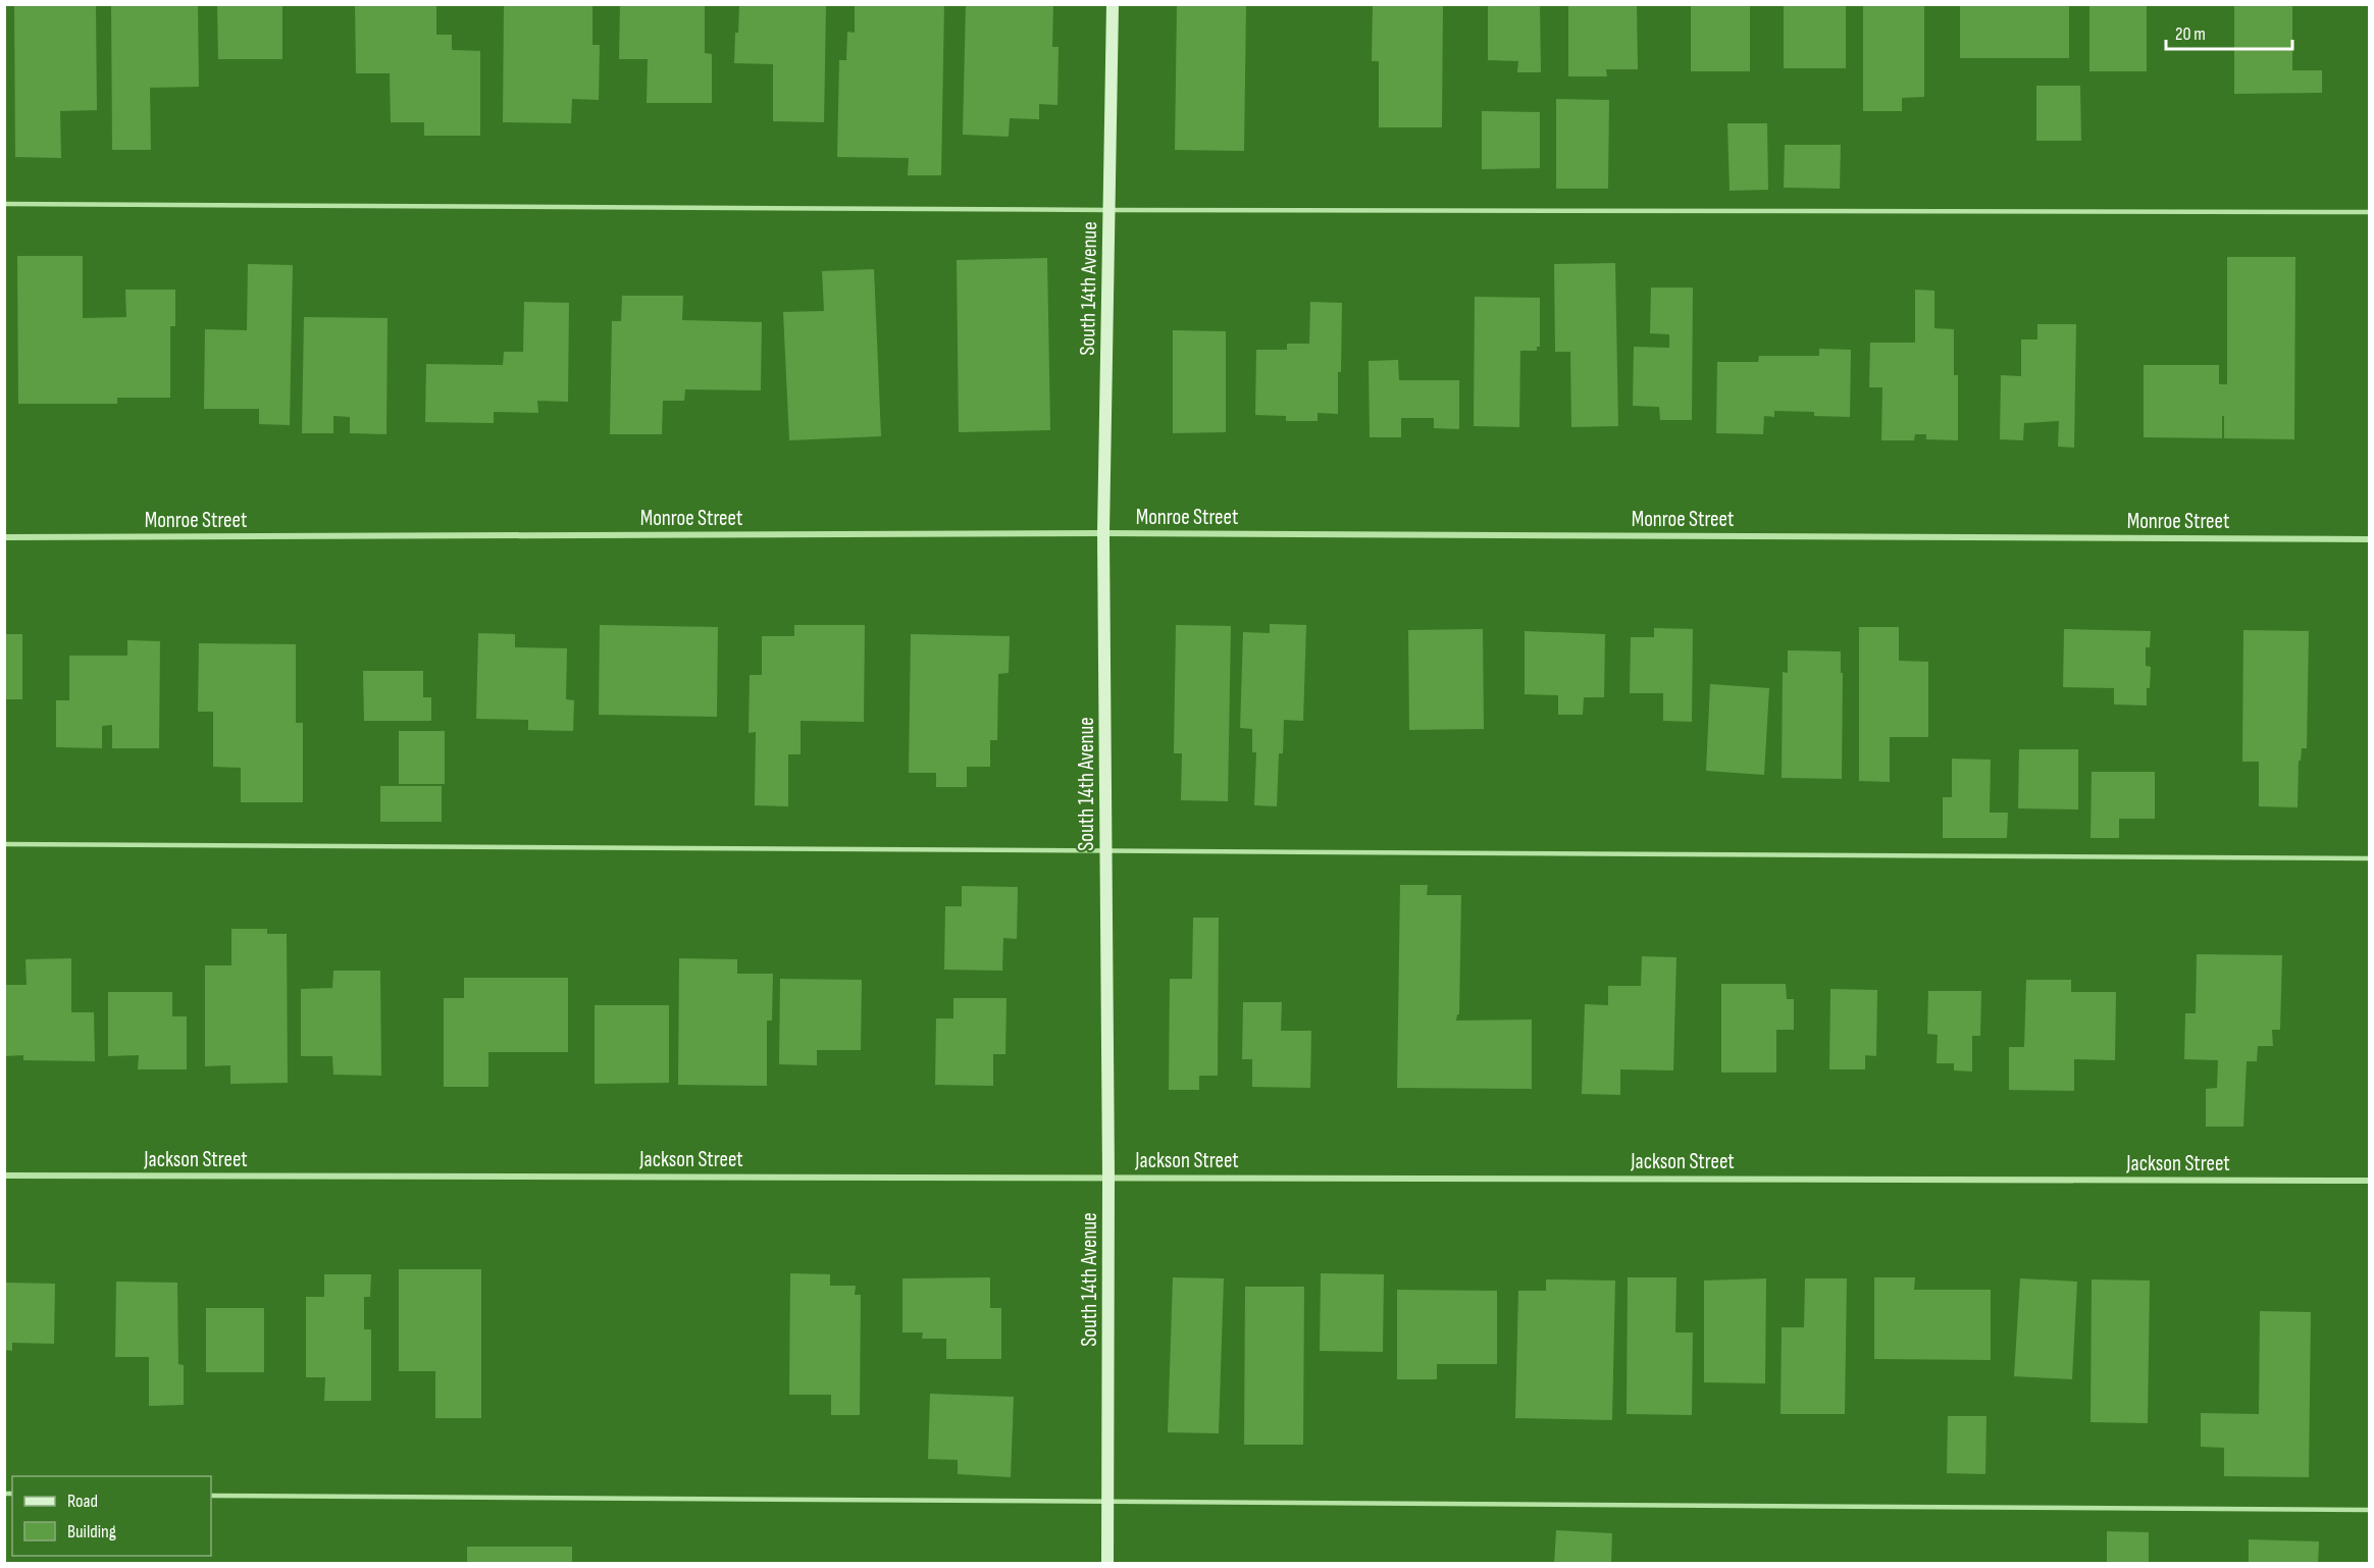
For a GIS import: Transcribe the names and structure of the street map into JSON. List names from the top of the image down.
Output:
{
  "streets": {
    "street": ["South 14th Avenue", "Monroe Street", "Jackson Street"]
  },
  "crossings": [
    ["South 14th Avenue", "Monroe Street"],
    ["South 14th Avenue", "Jackson Street"]
  ],
  "legend": ["Road", "Building"],
  "scale_bar": "20 m"
}
